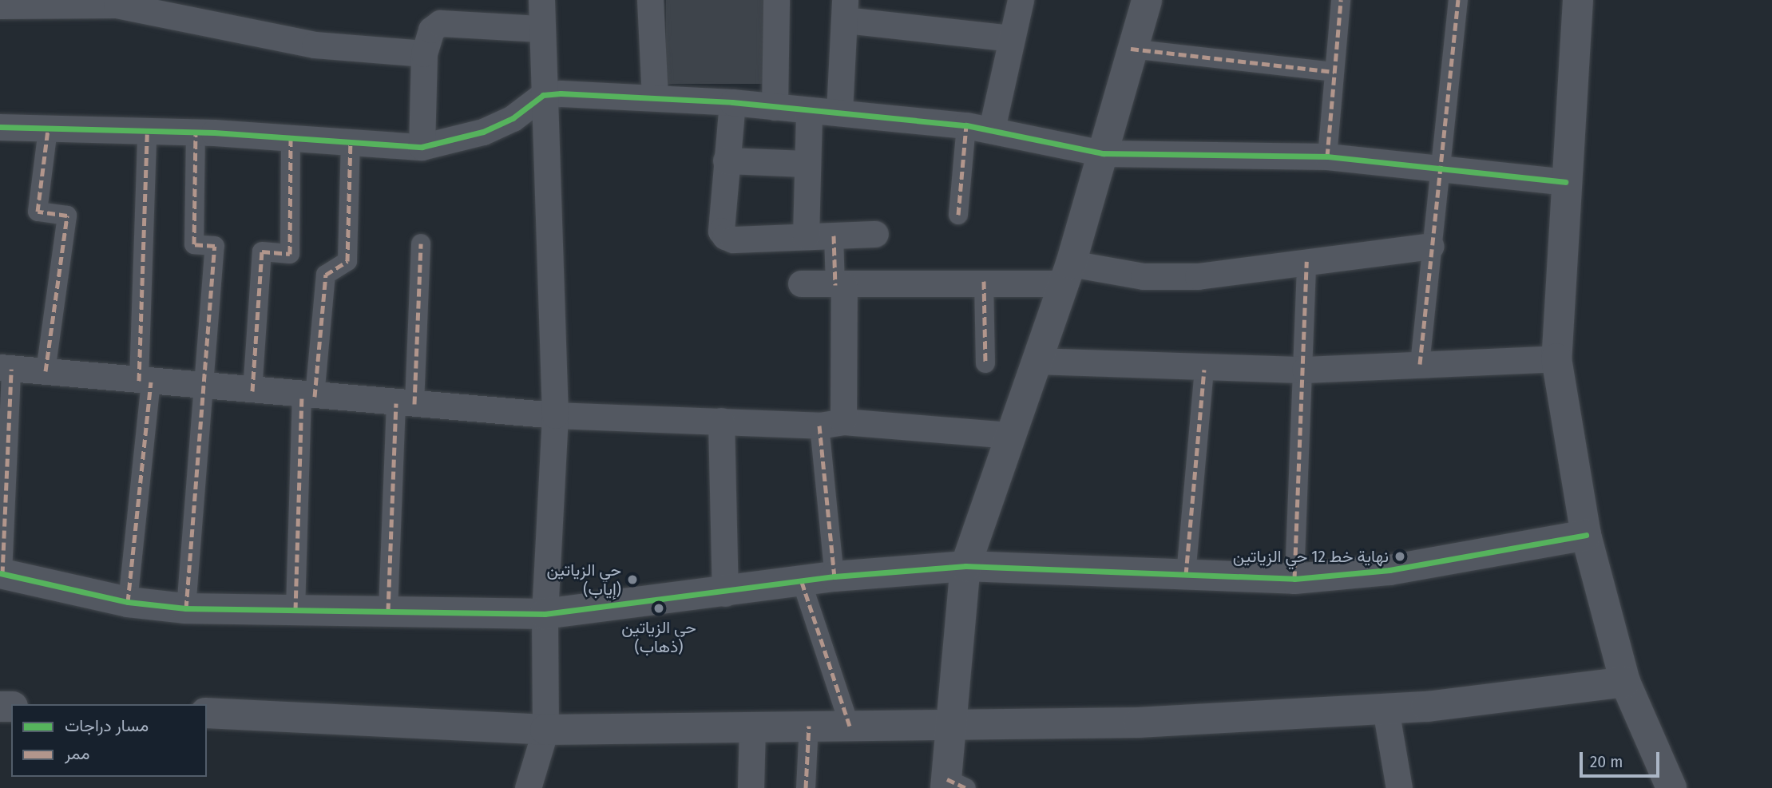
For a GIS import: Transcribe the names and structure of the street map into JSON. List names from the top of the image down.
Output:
{
  "places": ["نهاية خط 12 حي الزياتين", "حي الزياتين (إياب)", "حي الزياتين (ذهاب)"],
  "legend": ["مسار دراجات", "ممر"],
  "scale_bar": "20 m"
}
